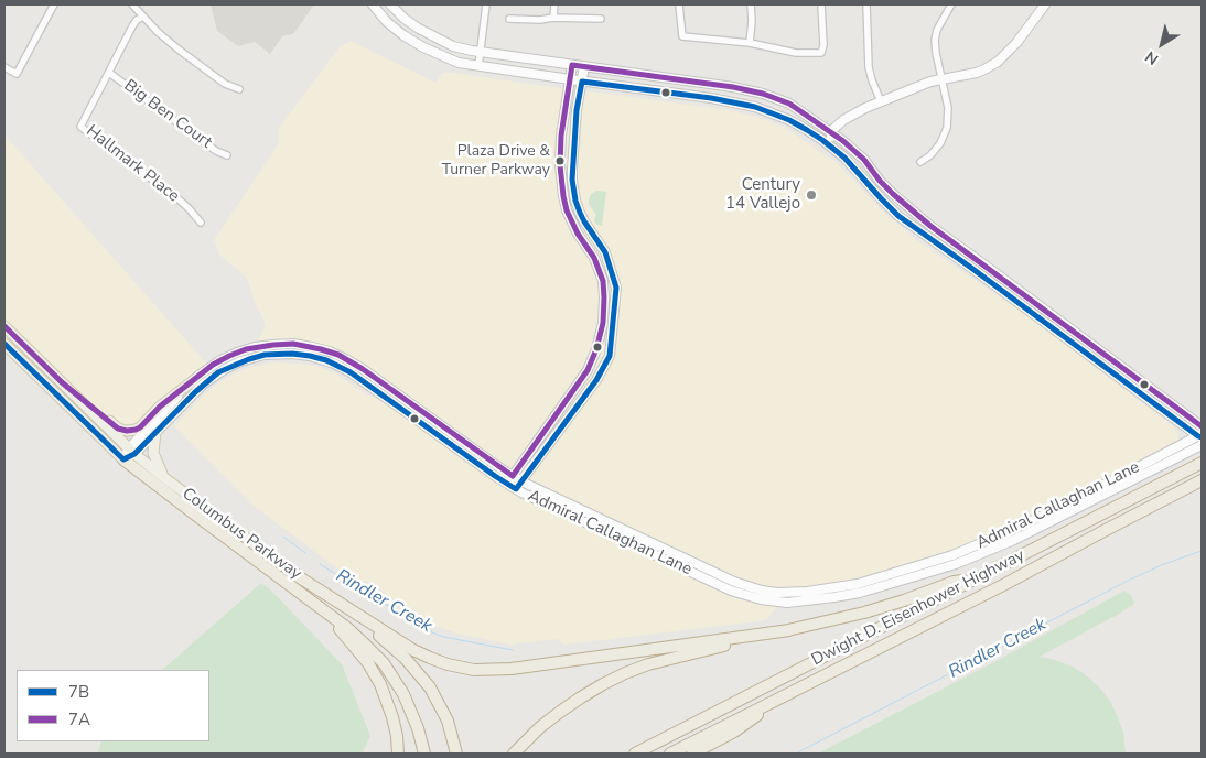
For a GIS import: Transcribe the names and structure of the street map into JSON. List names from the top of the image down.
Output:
{
  "streets": {
    "highway": ["Columbus Parkway", "Dwight D. Eisenhower Highway"],
    "street": ["Big Ben Court", "Hallmark Place", "Admiral Callaghan Lane"]
  },
  "crossings": [
    ["Big Ben Court", "Hallmark Place"],
    ["Admiral Callaghan Lane", "Columbus Parkway"]
  ],
  "water": ["Rindler Creek"],
  "places": ["Plaza Drive & Turner Parkway", "Century 14 Vallejo"],
  "lines": ["transit line 7A", "transit line 7B"],
  "legend": ["7B", "7A"],
  "north": "bottom left"
}
